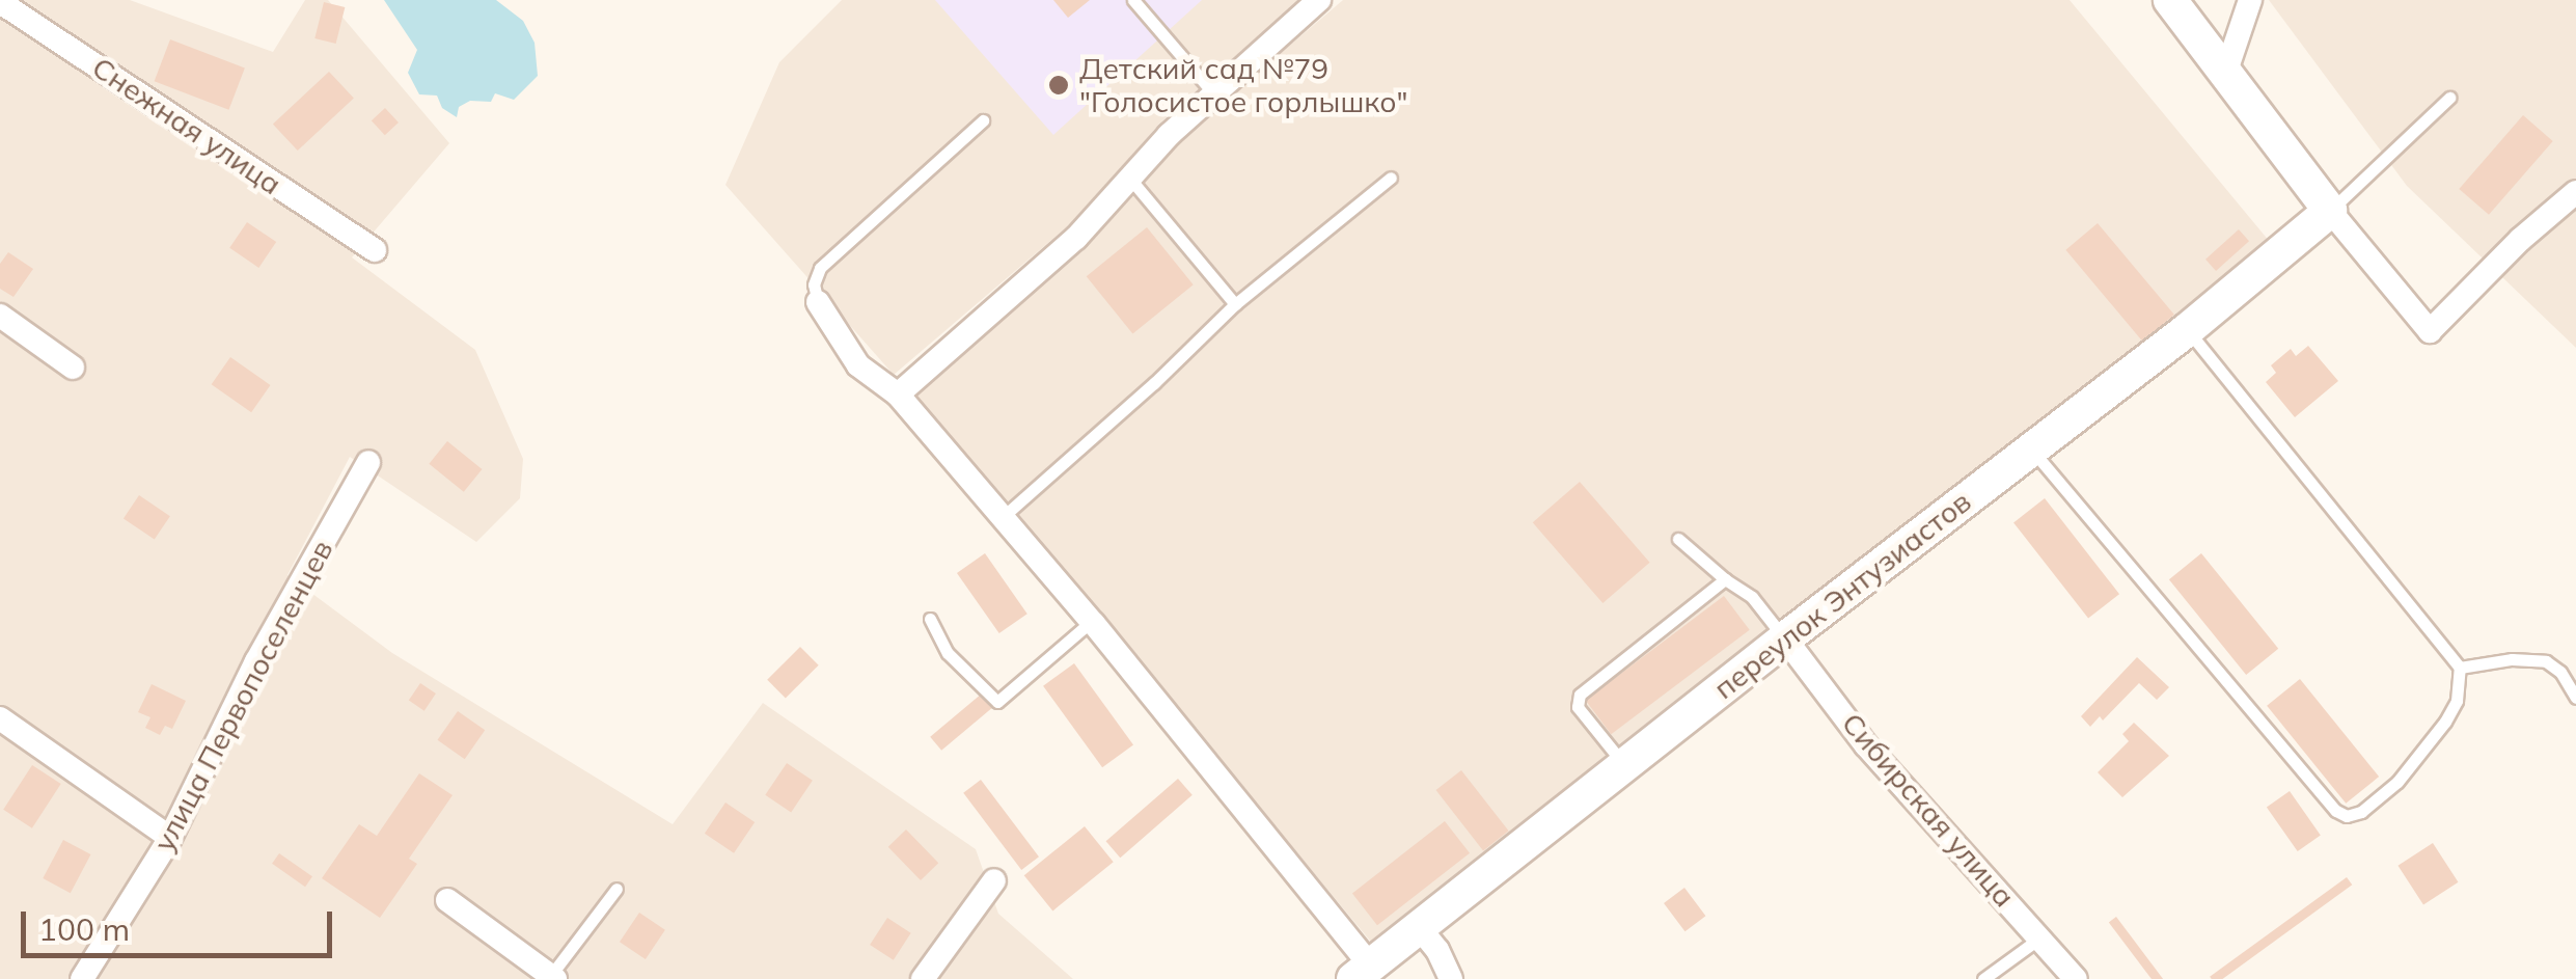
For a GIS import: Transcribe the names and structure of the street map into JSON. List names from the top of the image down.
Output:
{
  "streets": {
    "main road": ["переулок Энтузиастов"],
    "street": ["Снежная улица", "улица Первопоселенцев", "Сибирская улица"]
  },
  "crossings": [
    ["переулок Энтузиастов", "Сибирская улица"]
  ],
  "places": ["Детский сад №79 \"Голосистое горлышко\""],
  "scale_bar": "100 m"
}
